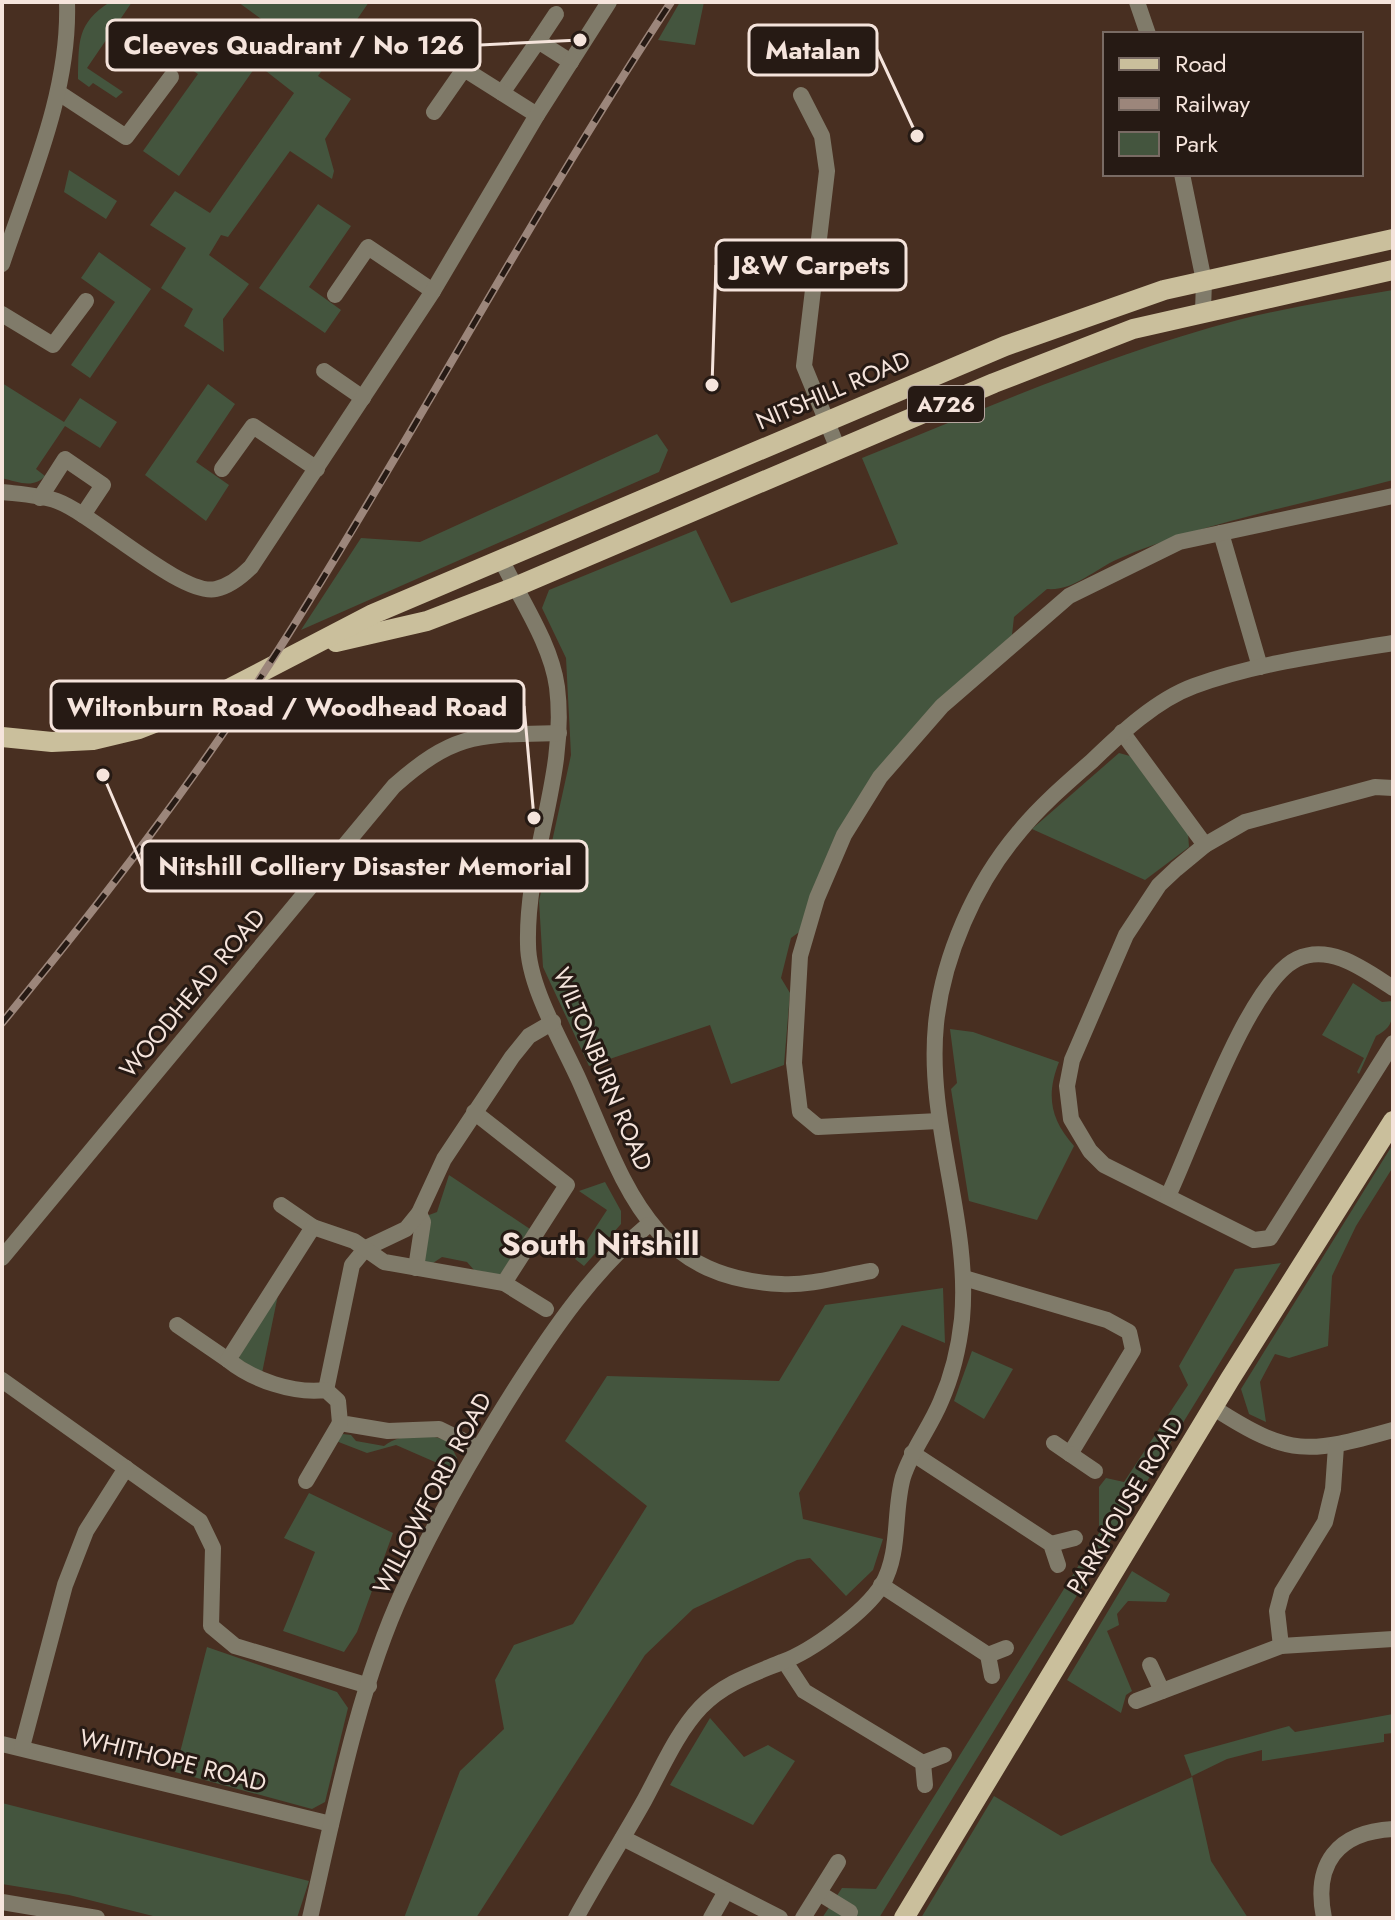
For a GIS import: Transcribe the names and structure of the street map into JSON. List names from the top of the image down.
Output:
{
  "streets": {
    "main road": ["NITSHILL ROAD", "A726", "PARKHOUSE ROAD"],
    "street": [
      "WOODHEAD ROAD",
      "WILTONBURN ROAD",
      "WILLOWFORD ROAD",
      "WHITHOPE ROAD"
    ]
  },
  "crossings": [
    ["NITSHILL ROAD", "WILTONBURN ROAD"],
    ["WOODHEAD ROAD", "WILTONBURN ROAD"],
    ["WILTONBURN ROAD", "WILLOWFORD ROAD"],
    ["WILLOWFORD ROAD", "WHITHOPE ROAD"]
  ],
  "districts": ["South Nitshill"],
  "places": [
    "Cleeves Quadrant / No 126",
    "Matalan",
    "J&W Carpets",
    "Nitshill Colliery Disaster Memorial",
    "Wiltonburn Road / Woodhead Road"
  ],
  "legend": ["Road", "Railway", "Park"]
}
